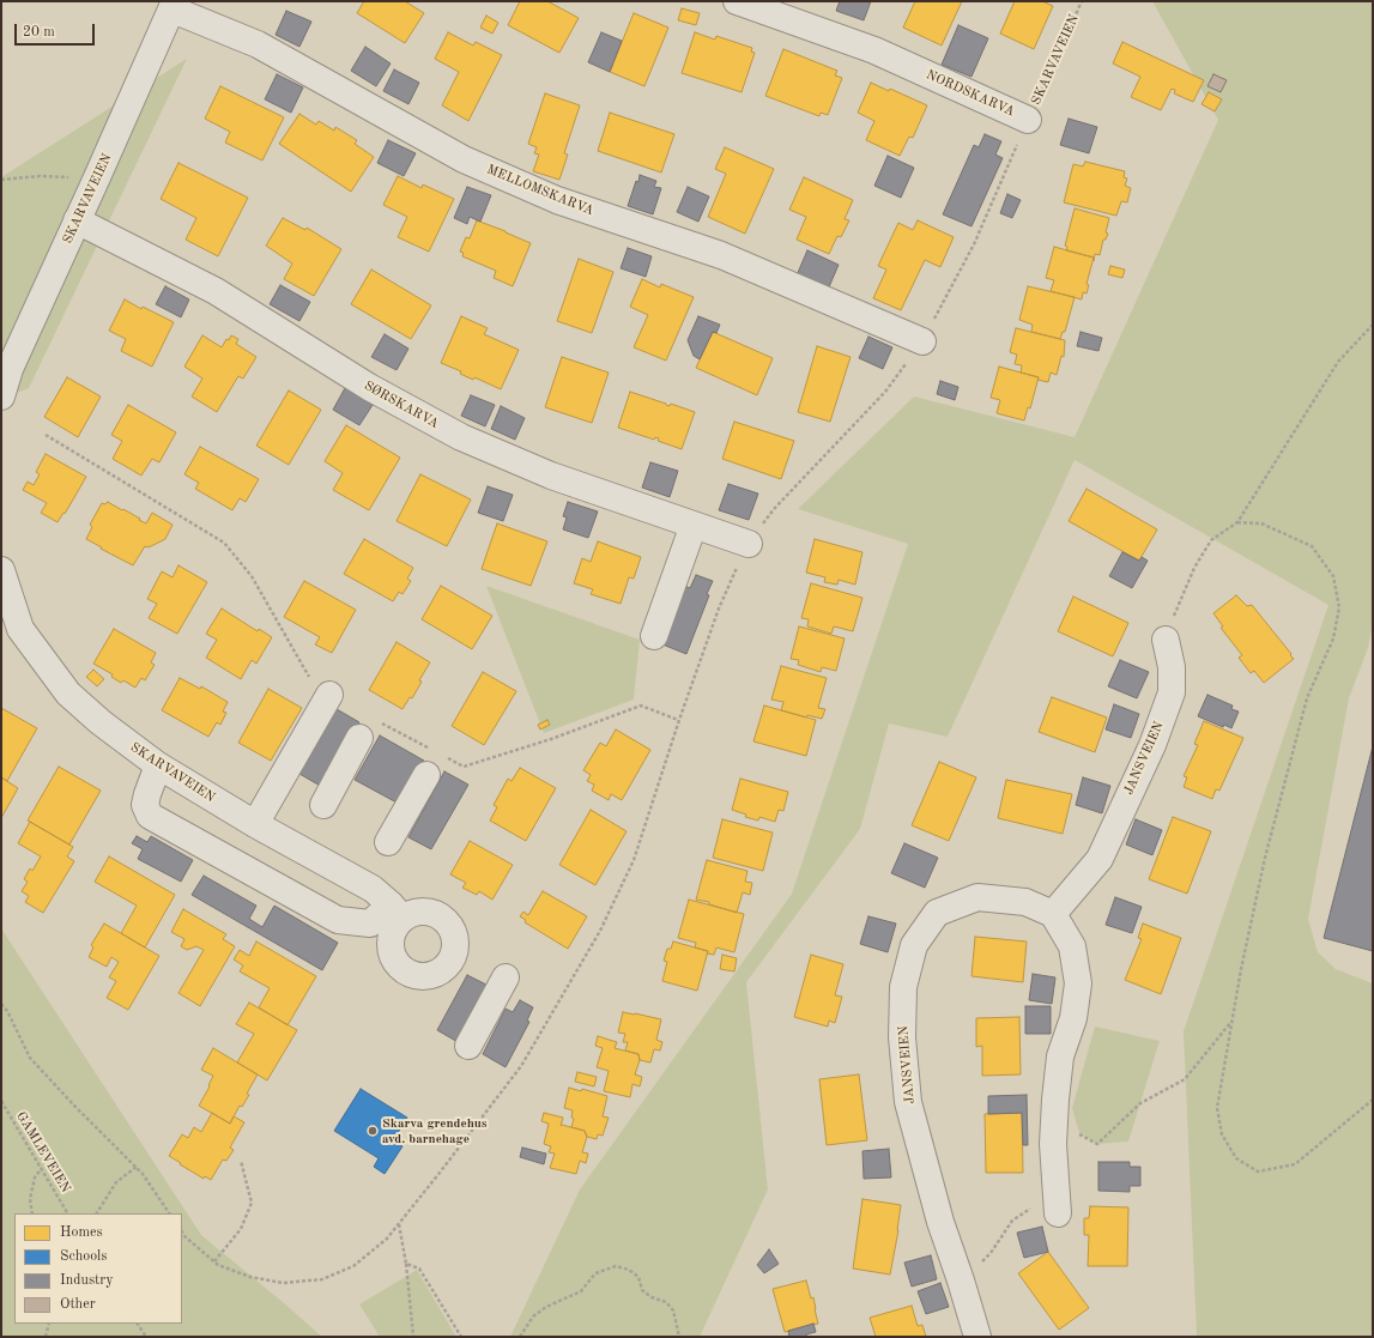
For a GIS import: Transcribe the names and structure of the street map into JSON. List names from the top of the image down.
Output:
{
  "streets": {
    "street": [
      "SKARVAVEIEN",
      "NORDSKARVA",
      "MELLOMSKARVA",
      "SØRSKARVA",
      "JANSVEIEN"
    ],
    "path": ["GAMLEVEIEN"]
  },
  "crossings": [
    ["SKARVAVEIEN", "NORDSKARVA"],
    ["SKARVAVEIEN", "MELLOMSKARVA"],
    ["SKARVAVEIEN", "SØRSKARVA"],
    ["NORDSKARVA", "MELLOMSKARVA"],
    ["NORDSKARVA", "SØRSKARVA"]
  ],
  "places": ["Skarva grendehus avd. barnehage"],
  "legend": [
    "Homes",
    "Schools",
    "Industry",
    "Other"
  ],
  "scale_bar": "20 m"
}
